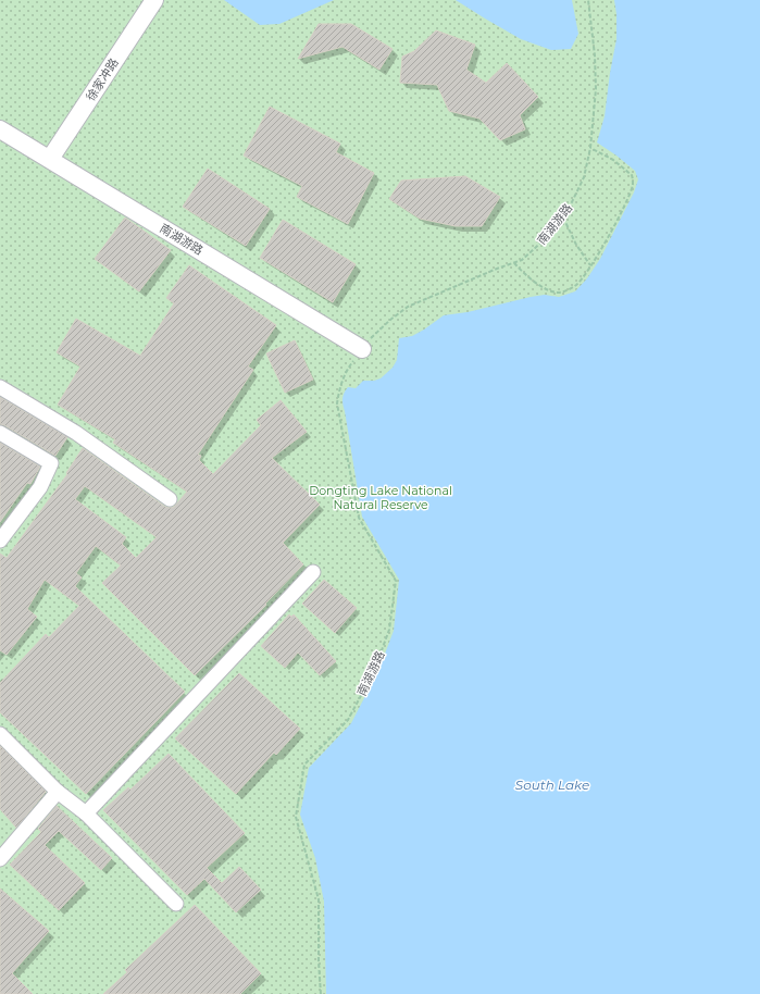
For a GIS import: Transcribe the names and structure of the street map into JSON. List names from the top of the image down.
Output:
{
  "streets": {
    "street": ["徐家冲路", "南湖游路"]
  },
  "crossings": [
    ["徐家冲路", "南湖游路"]
  ],
  "water": ["South Lake"],
  "parks": ["Dongting Lake National Natural Reserve"]
}
